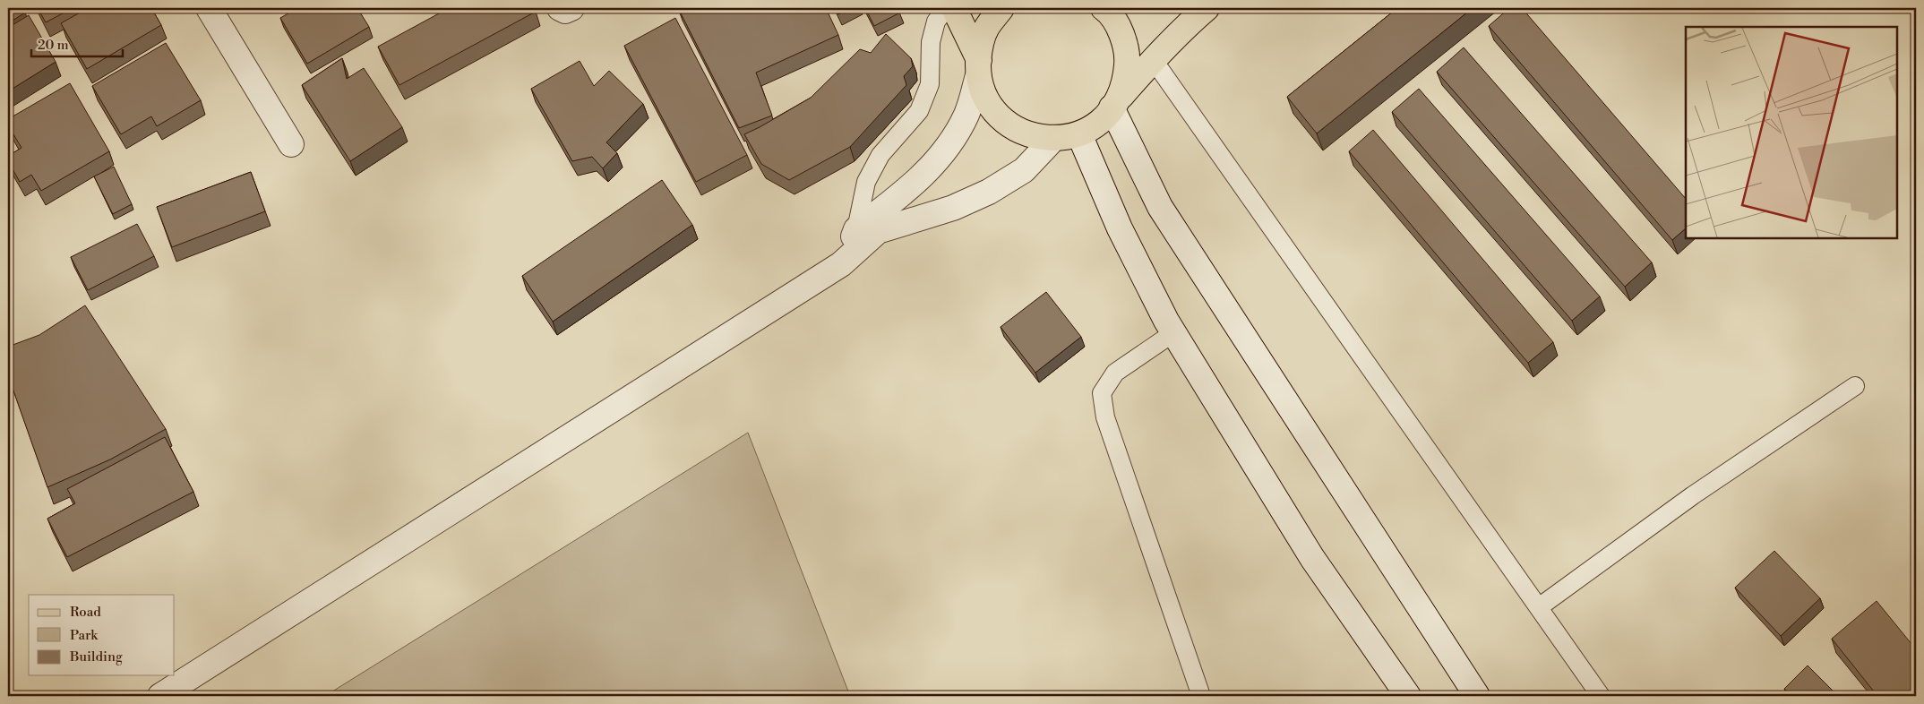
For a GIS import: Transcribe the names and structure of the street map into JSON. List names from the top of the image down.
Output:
{
  "legend": ["Road", "Park", "Building"],
  "scale_bar": "20 m"
}
